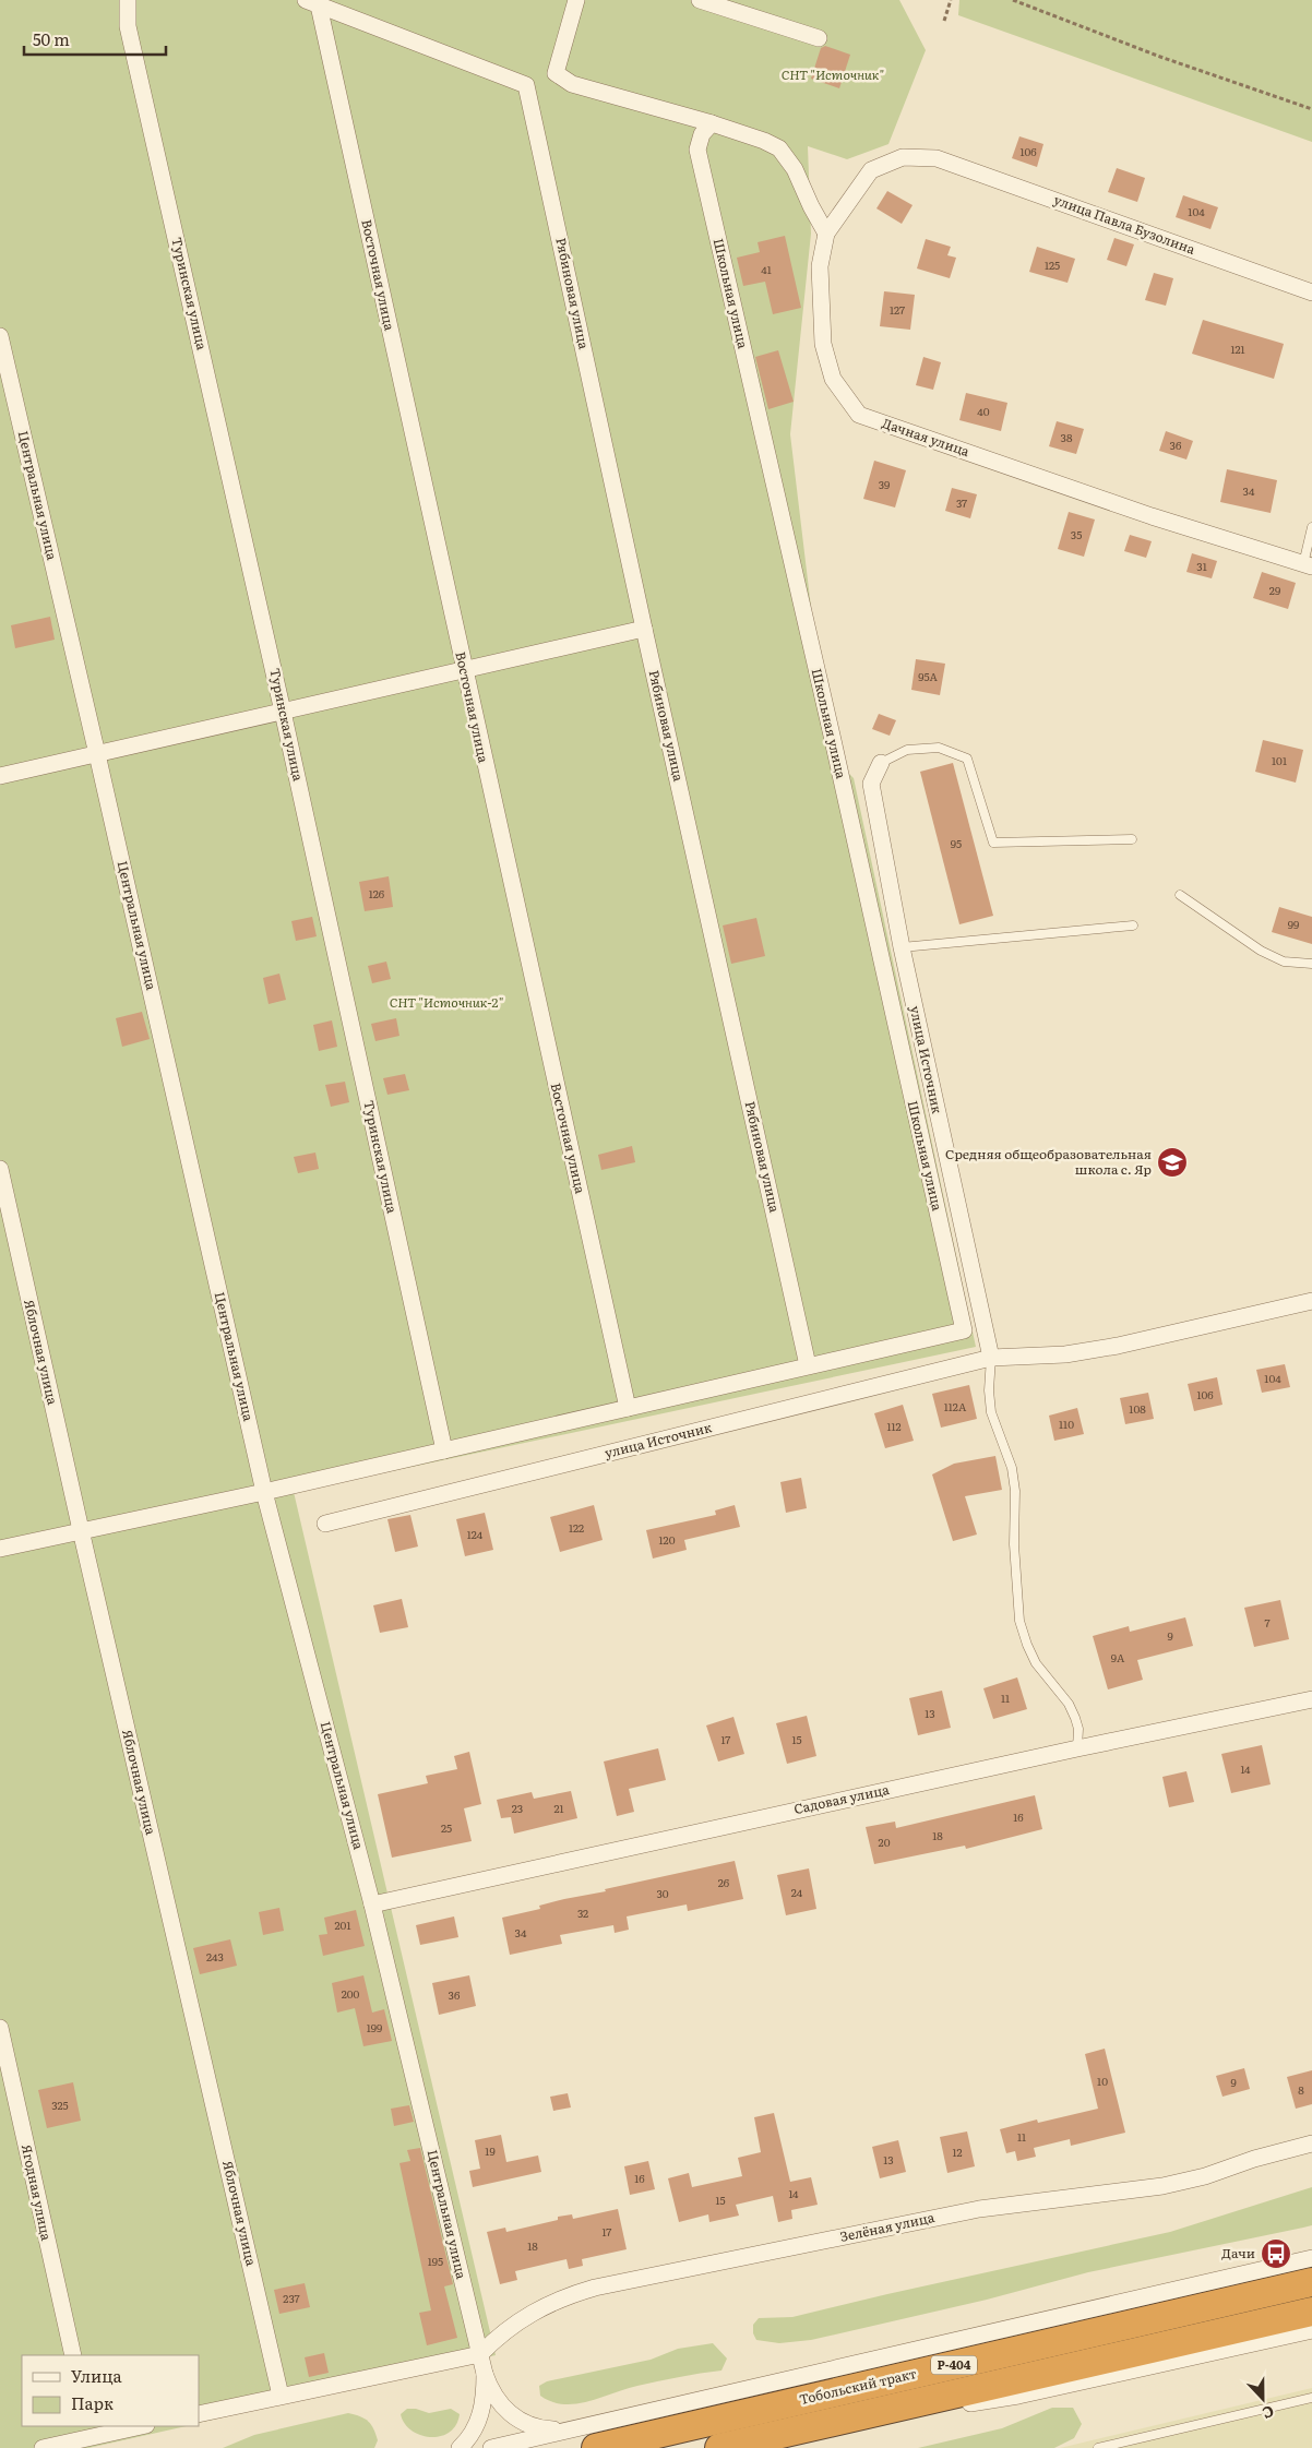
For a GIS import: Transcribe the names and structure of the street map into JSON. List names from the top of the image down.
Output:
{
  "streets": {
    "highway": ["Р-404", "Тобольский тракт"],
    "street": [
      "улица Павла Бузолина",
      "Восточная улица",
      "Туринская улица",
      "Рябиновая улица",
      "Школьная улица",
      "Дачная улица",
      "Центральная улица",
      "улица Источник",
      "Яблочная улица",
      "Садовая улица",
      "Ягодная улица",
      "Зелёная улица"
    ]
  },
  "crossings": [
    ["улица Павла Бузолина", "Дачная улица"],
    ["Восточная улица", "Рябиновая улица"],
    ["Рябиновая улица", "Школьная улица"],
    ["Центральная улица", "Садовая улица"],
    ["Центральная улица", "Зелёная улица"]
  ],
  "parks": ["СНТ \"Источник\"", "СНТ \"Источник-2\""],
  "places": {
    "school or university": ["Средняя общеобразовательная школа с. Яр"],
    "bus stop": ["Дачи"]
  },
  "house_numbers": [
    "106",
    "104",
    "125",
    "41",
    "127",
    "121",
    "40",
    "38",
    "36",
    "39",
    "34",
    "37",
    "35",
    "31",
    "29",
    "95А",
    "101",
    "95",
    "126",
    "99",
    "104",
    "106",
    "112А",
    "108",
    "110",
    "112",
    "122",
    "124",
    "120",
    "7",
    "9",
    "9А",
    "11",
    "13",
    "17",
    "15",
    "14",
    "23",
    "21",
    "16",
    "25",
    "18",
    "20",
    "26",
    "24",
    "30",
    "32",
    "201",
    "34",
    "243",
    "200",
    "36",
    "199",
    "10",
    "9",
    "8",
    "325",
    "11",
    "19",
    "12",
    "13",
    "16",
    "14",
    "15",
    "17",
    "18",
    "195",
    "237"
  ],
  "legend": ["Улица", "Парк"],
  "scale_bar": "50 m",
  "north": "bottom"
}
